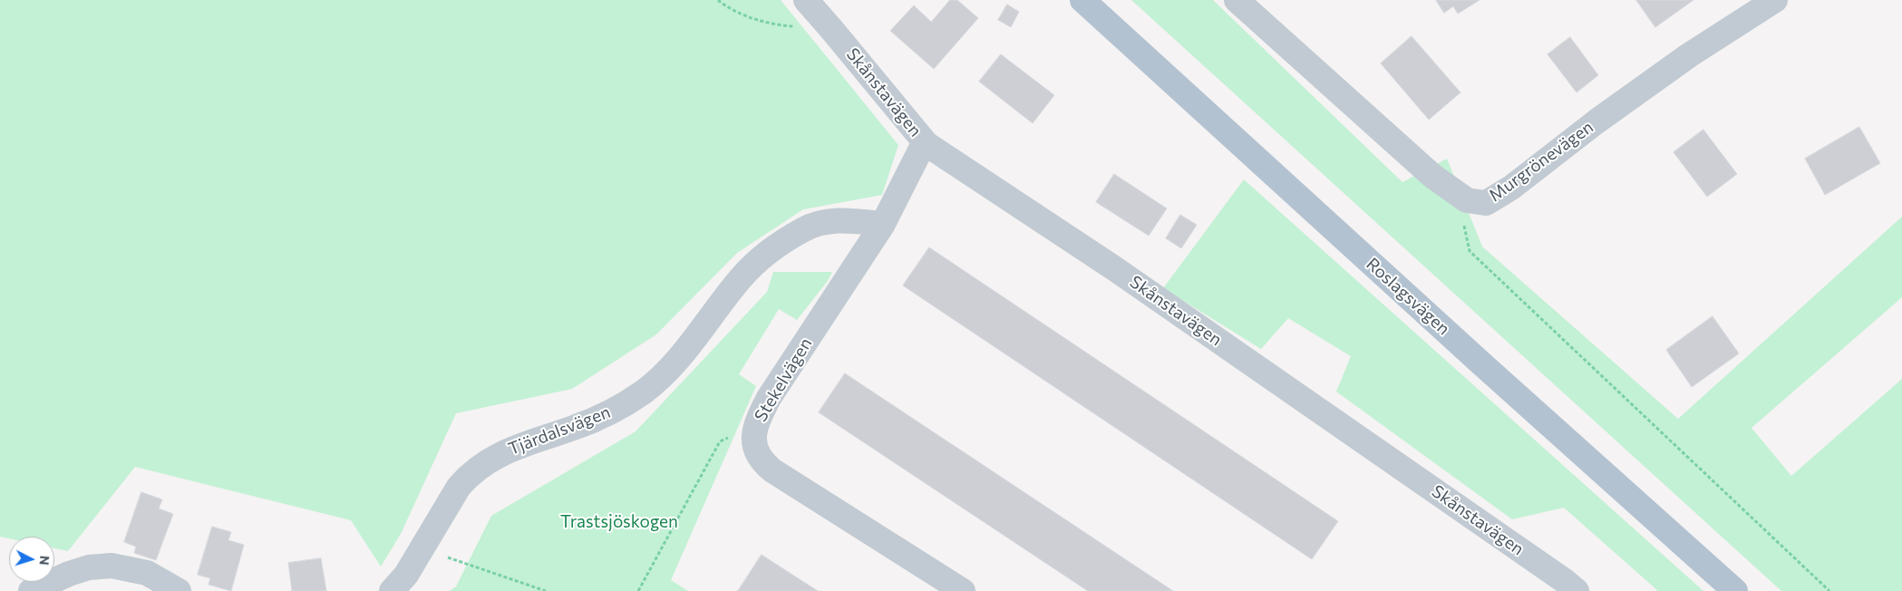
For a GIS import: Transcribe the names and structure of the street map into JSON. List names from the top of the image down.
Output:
{
  "streets": {
    "main road": ["Roslagsvägen"],
    "street": [
      "Skånstavägen",
      "Murgrönevägen",
      "Stekelvägen",
      "Tjärdalsvägen"
    ]
  },
  "crossings": [
    ["Skånstavägen", "Stekelvägen"],
    ["Stekelvägen", "Tjärdalsvägen"]
  ],
  "parks": ["Trastsjöskogen"],
  "north": "right"
}
